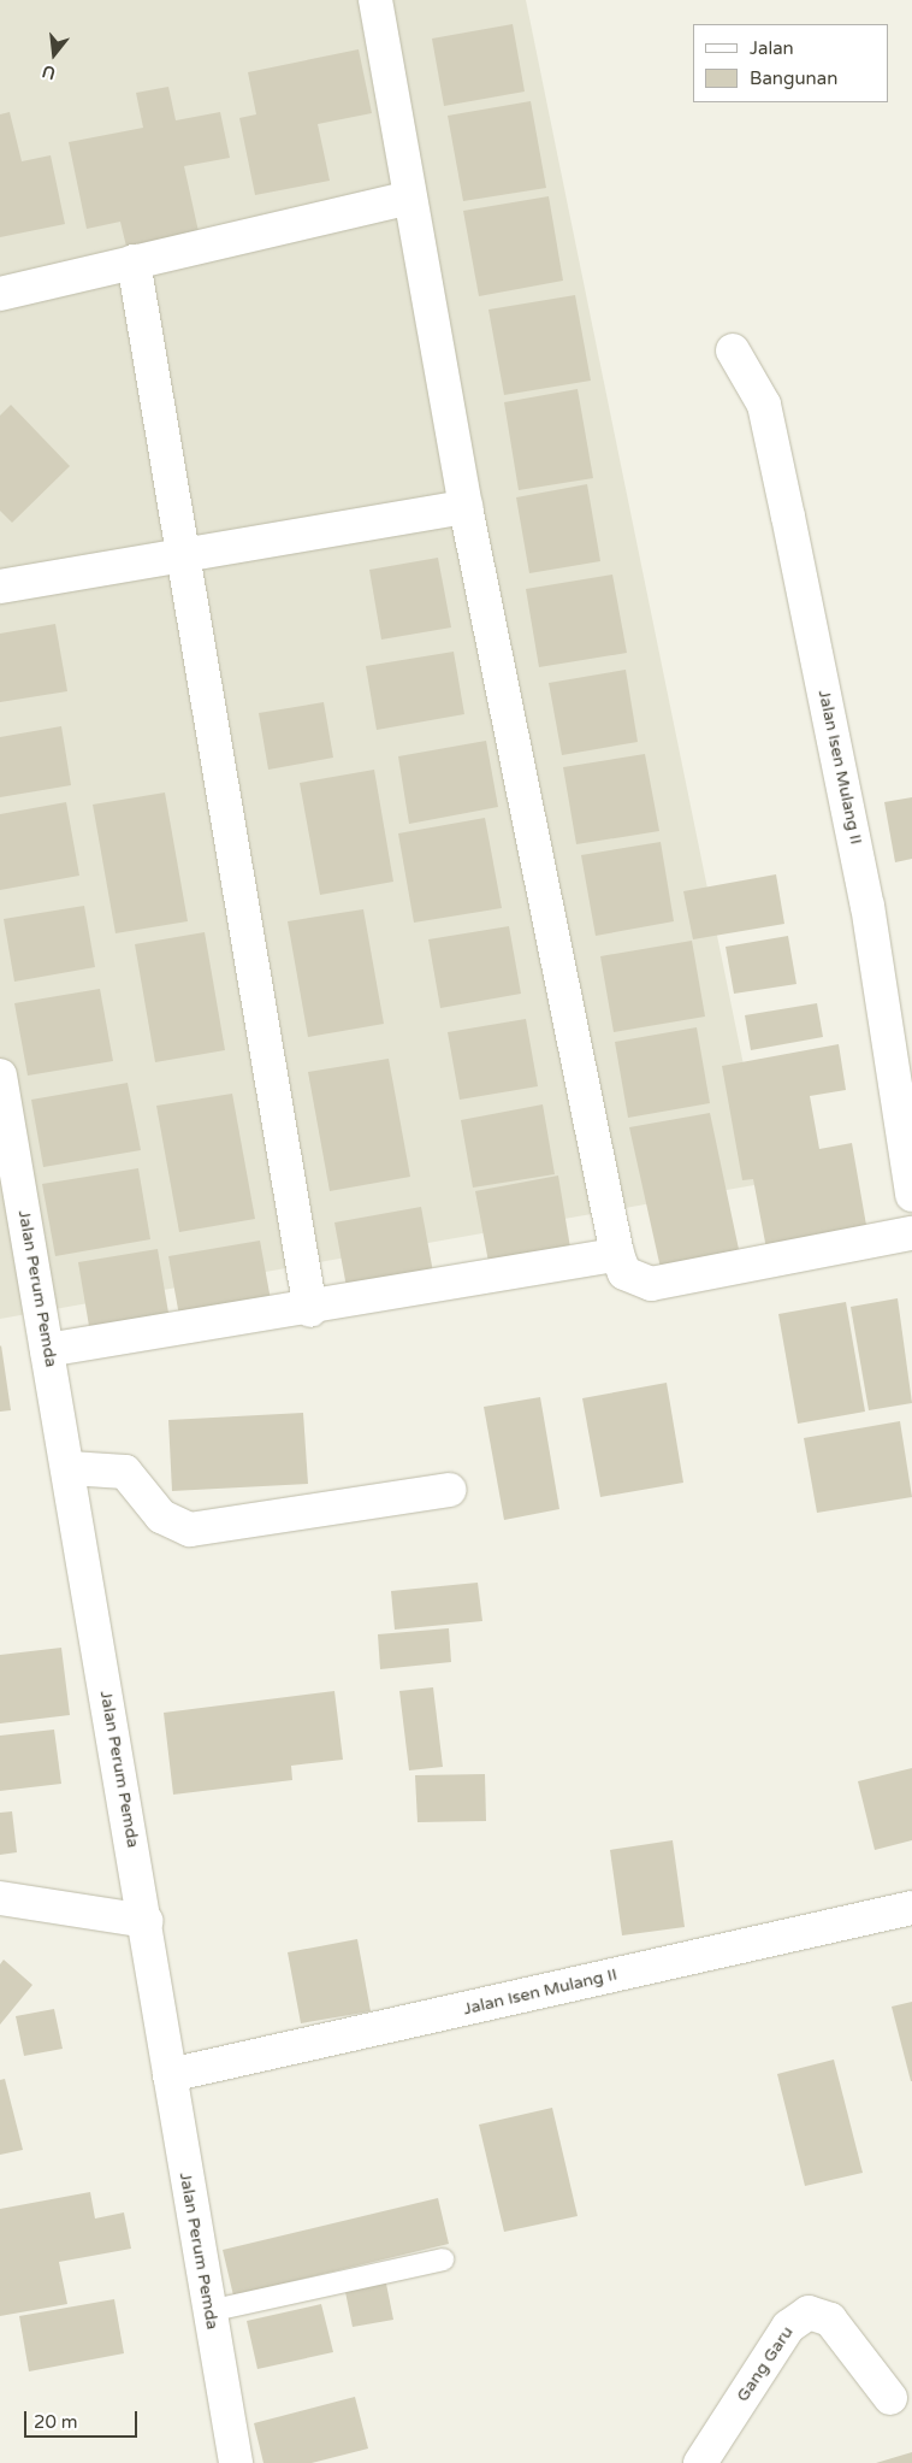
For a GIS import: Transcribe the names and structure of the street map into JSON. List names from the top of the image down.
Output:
{
  "streets": {
    "street": ["Jalan Isen Mulang II", "Jalan Perum Pemda", "Gang Garu"]
  },
  "crossings": [
    ["Jalan Isen Mulang II", "Jalan Perum Pemda"]
  ],
  "legend": ["Jalan", "Bangunan"],
  "scale_bar": "20 m",
  "north": "bottom"
}
